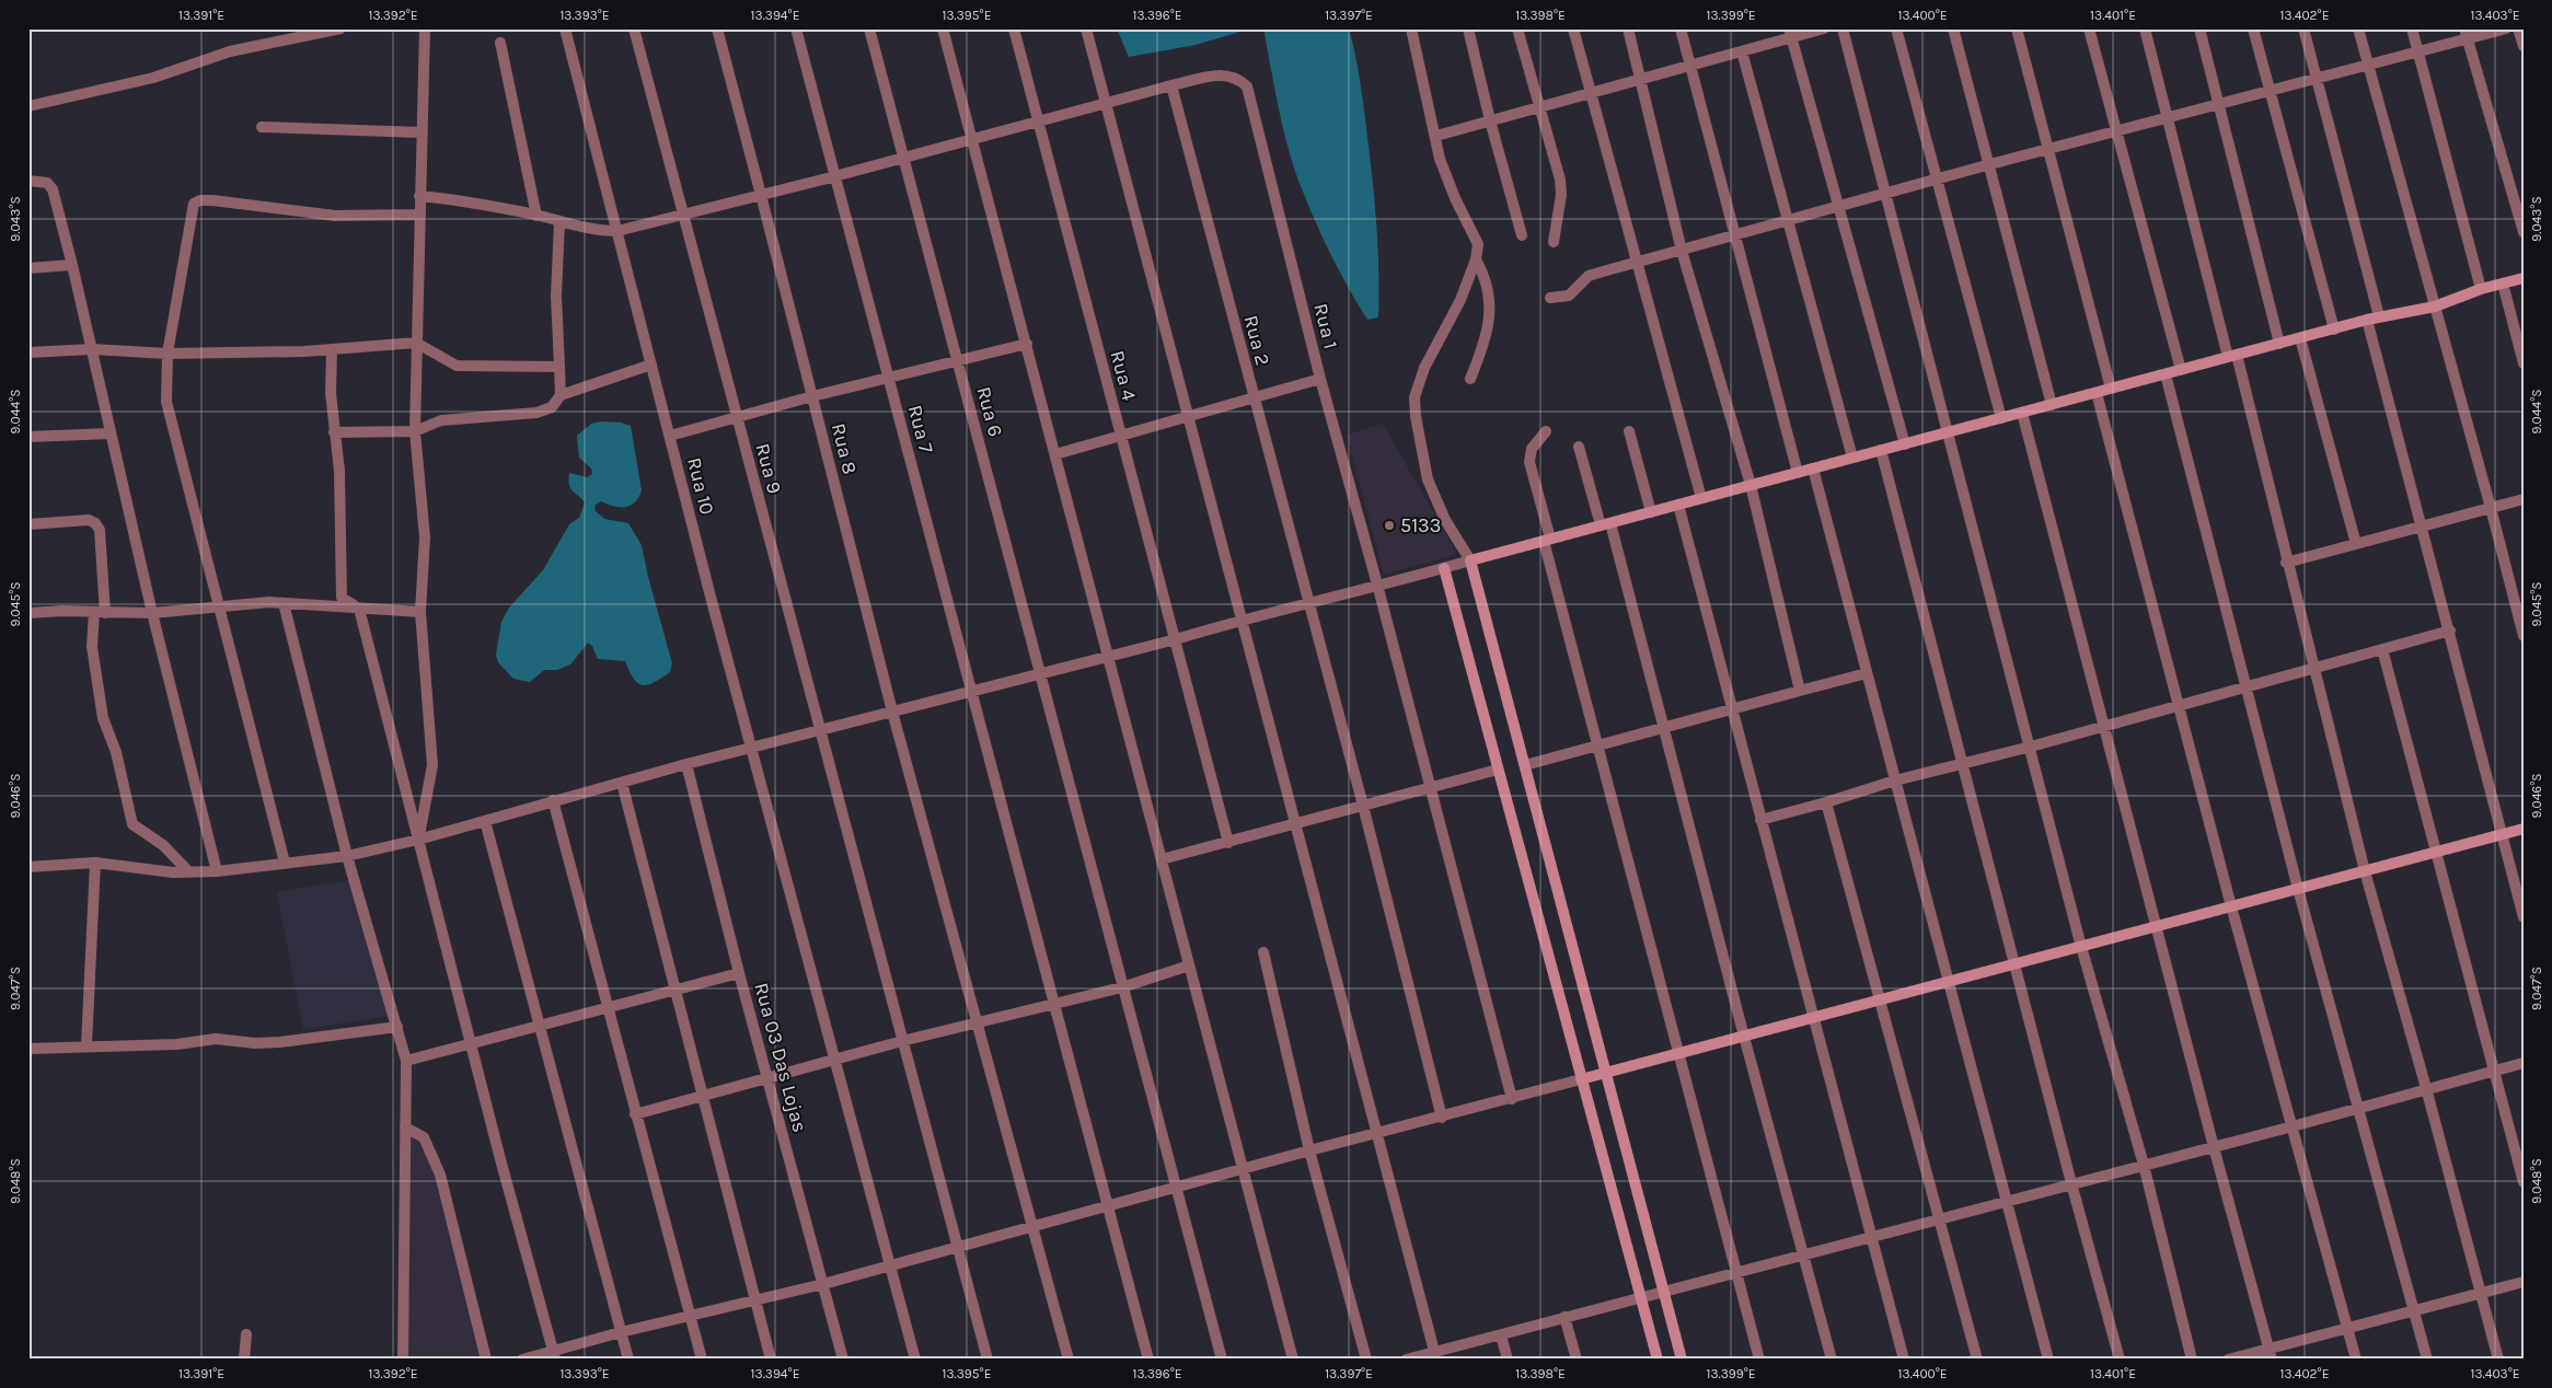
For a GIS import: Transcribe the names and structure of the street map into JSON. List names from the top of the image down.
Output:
{
  "streets": {
    "street": [
      "Rua 1",
      "Rua 2",
      "Rua 4",
      "Rua 6",
      "Rua 7",
      "Rua 8",
      "Rua 9",
      "Rua 10",
      "Rua 03 Das Lojas"
    ]
  },
  "crossings": [
    ["Rua 1", "Rua 2"]
  ],
  "places": ["5133"],
  "coordinates": [
    "13.391°E",
    "13.392°E",
    "13.393°E",
    "13.394°E",
    "13.395°E",
    "13.396°E",
    "13.397°E",
    "13.398°E",
    "13.399°E",
    "13.400°E",
    "13.401°E",
    "13.402°E",
    "13.403°E",
    "9.043°S",
    "9.044°S",
    "9.045°S",
    "9.046°S",
    "9.047°S",
    "9.048°S"
  ]
}
